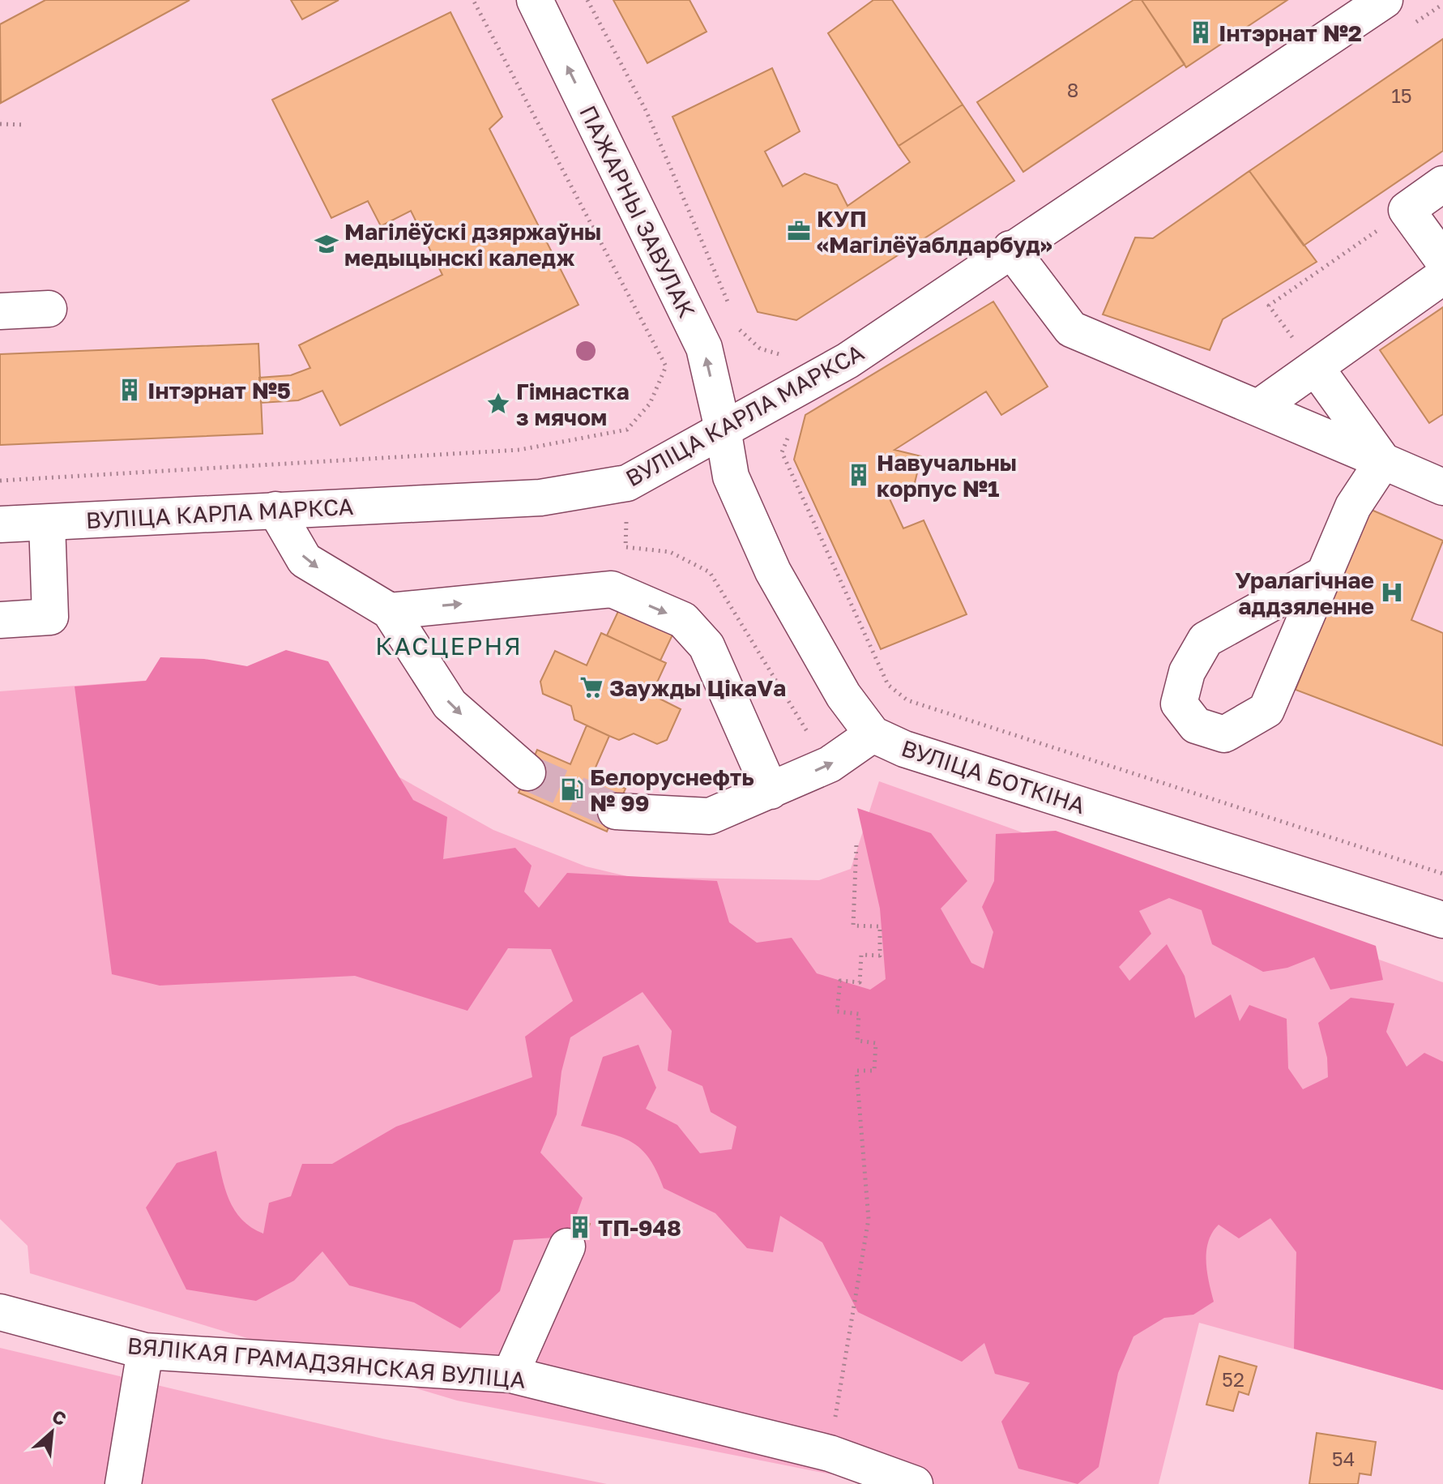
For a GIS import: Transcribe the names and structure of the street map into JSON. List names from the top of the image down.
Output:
{
  "streets": {
    "street": [
      "ПАЖАРНЫ ЗАВУЛАК",
      "ВУЛІЦА КАРЛА МАРКСА",
      "ВУЛІЦА БОТКІНА",
      "ВЯЛІКАЯ ГРАМАДЗЯНСКАЯ ВУЛІЦА"
    ]
  },
  "crossings": [
    ["ПАЖАРНЫ ЗАВУЛАК", "ВУЛІЦА КАРЛА МАРКСА"],
    ["ПАЖАРНЫ ЗАВУЛАК", "ВУЛІЦА БОТКІНА"],
    ["ВУЛІЦА КАРЛА МАРКСА", "ВУЛІЦА БОТКІНА"]
  ],
  "one_way": ["ПАЖАРНЫ ЗАВУЛАК"],
  "districts": ["КАСЦЕРНЯ"],
  "places": {
    "building": [
      "Інтэрнат №2",
      "Інтэрнат №5",
      "Навучальны корпус №1",
      "ТП-948"
    ],
    "office": ["КУП «Магілёўаблдарбуд»"],
    "school or university": ["Магілёўскі дзяржаўны медыцынскі каледж"],
    "place": ["Гімнастка з мячом"],
    "hospital": ["Уралагічнае аддзяленне"],
    "supermarket": ["Заужды ЦікаVа"],
    "fuel station": ["Белоруснефть № 99"]
  },
  "house_numbers": [
    "8",
    "15",
    "52",
    "54"
  ],
  "north": "top right"
}
